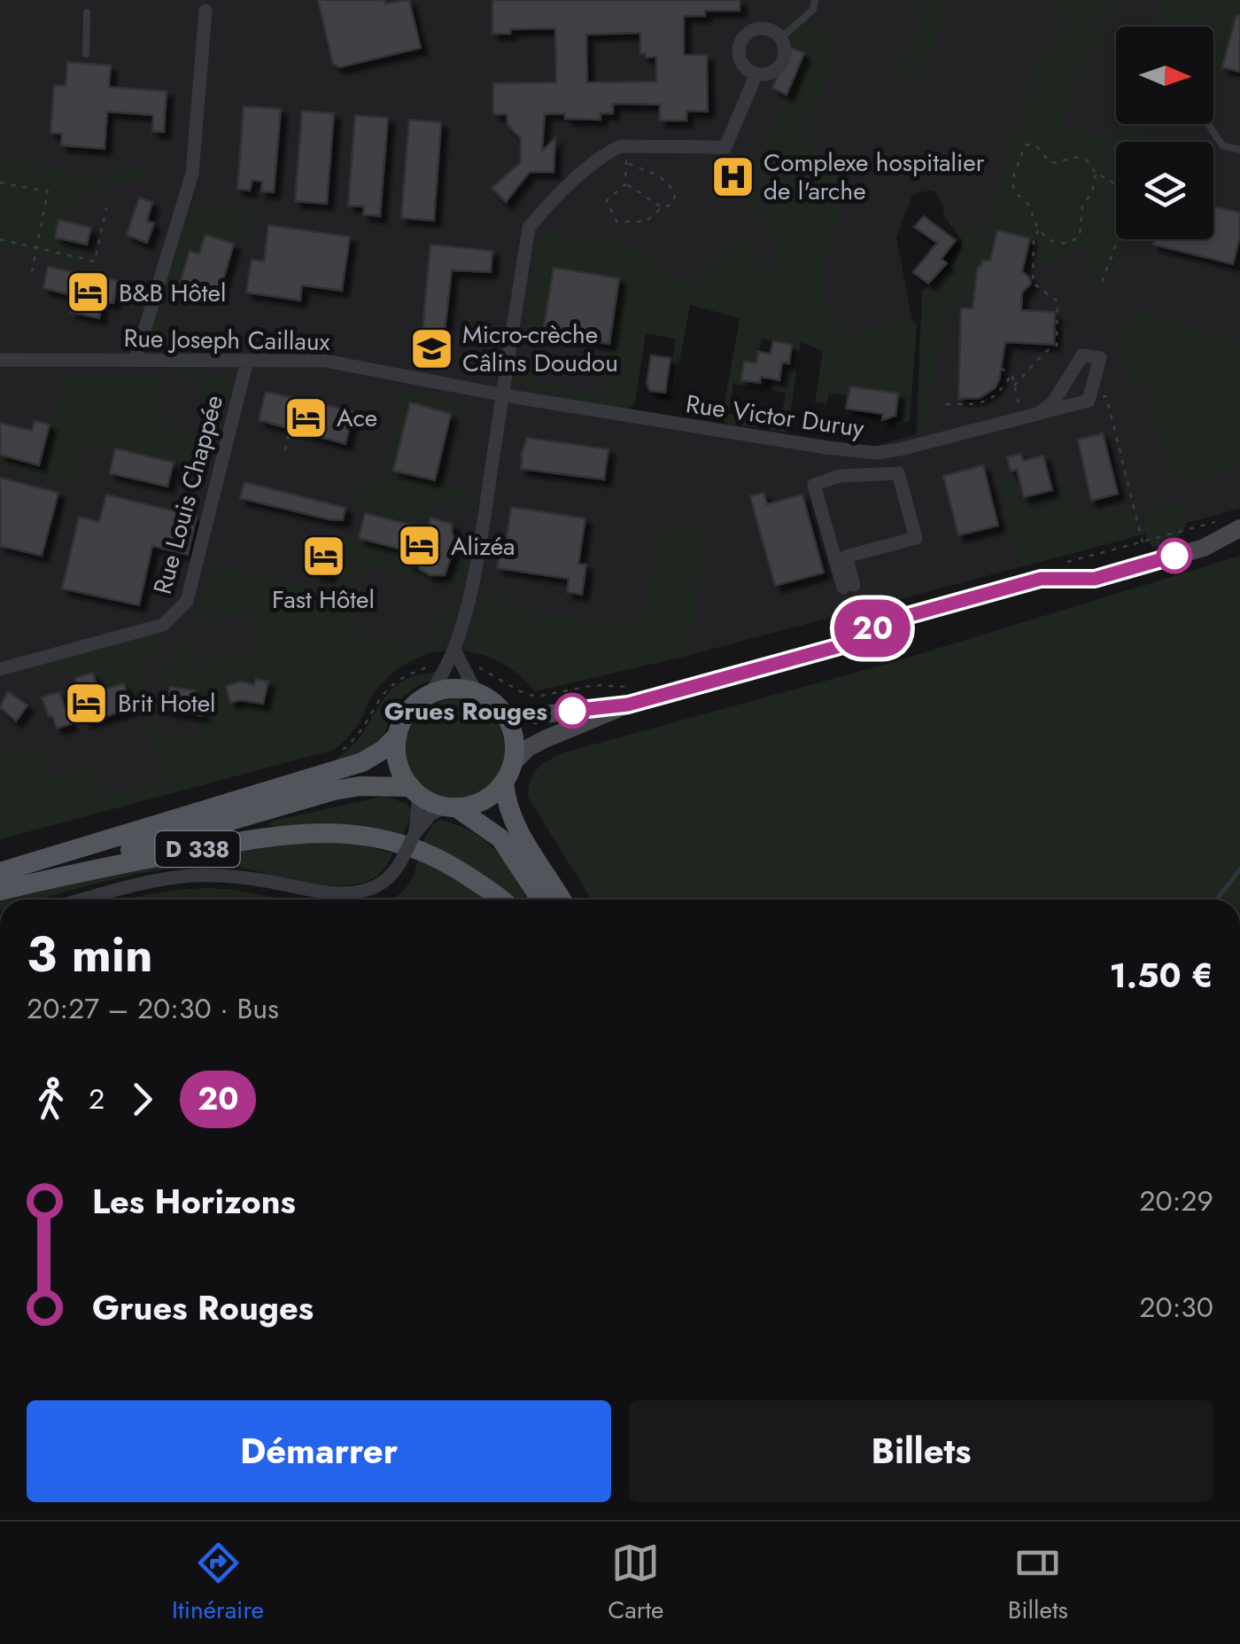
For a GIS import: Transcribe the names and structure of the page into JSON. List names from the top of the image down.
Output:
{
  "streets": {
    "main road": ["D 338"],
    "street": ["Rue Joseph Caillaux", "Rue Victor Duruy", "Rue Louis Chappée"]
  },
  "crossings": [
    ["Rue Joseph Caillaux", "Rue Victor Duruy"],
    ["Rue Joseph Caillaux", "Rue Louis Chappée"]
  ],
  "places": {
    "hospital": ["Complexe hospitalier de l'arche"],
    "hotel": [
      "B&B Hôtel",
      "Ace",
      "Alizéa",
      "Fast Hôtel",
      "Brit Hotel"
    ],
    "school or university": ["Micro-crèche Câlins Doudou"],
    "other": ["Grues Rouges"]
  },
  "lines": ["bus line 20"],
  "north": "right",
  "page": {
    "on_map": "20",
    "heading": ["3 min", "20:27 – 20:30 · Bus", "1.50 €"],
    "legs": ["2", "20"],
    "list": [
      {
        "name": "Les Horizons",
        "value": "20:29"
      },
      {
        "name": "Grues Rouges",
        "value": "20:30"
      }
    ],
    "buttons": ["Démarrer", "Billets"],
    "tabs": ["Itinéraire", "Carte", "Billets"]
  }
}
